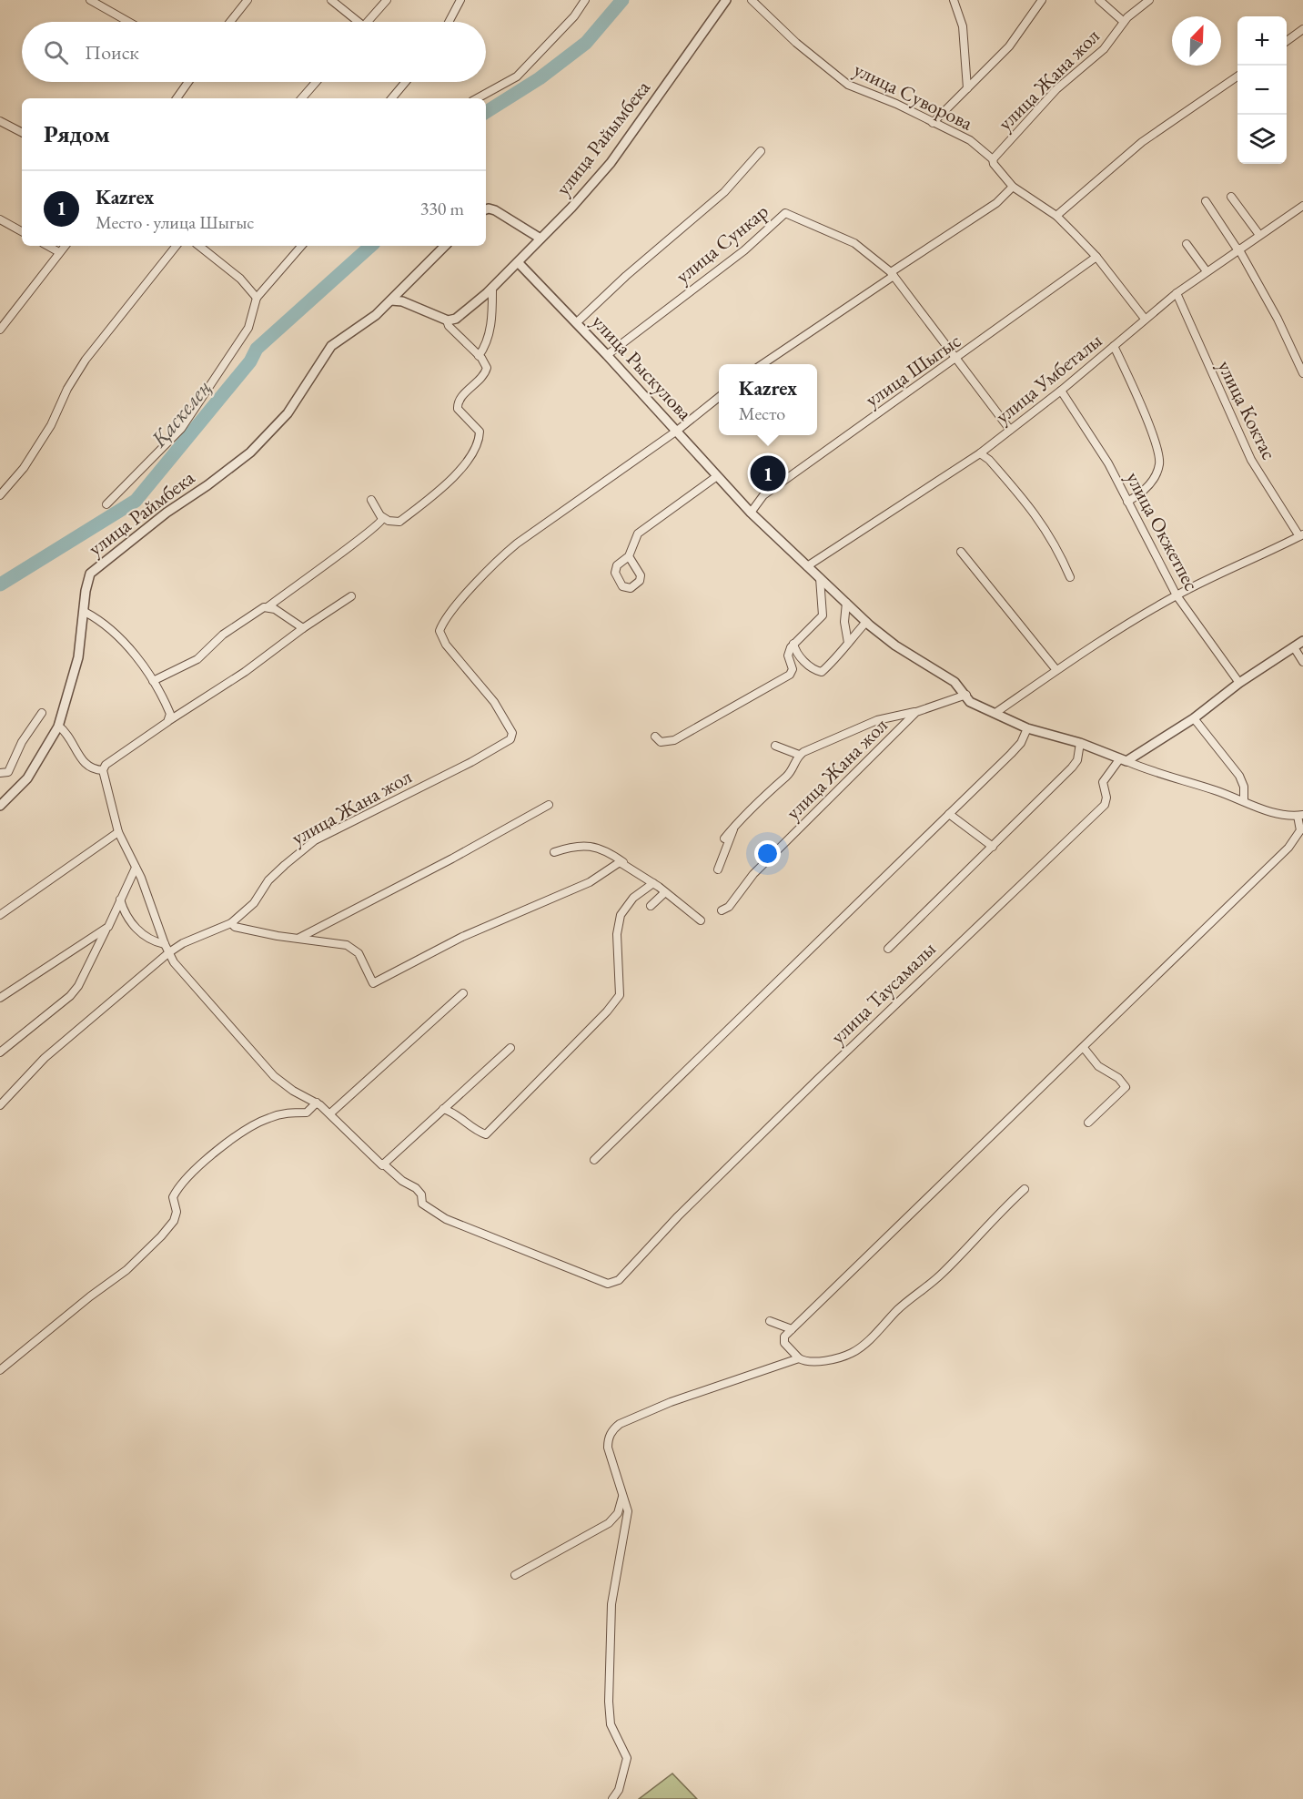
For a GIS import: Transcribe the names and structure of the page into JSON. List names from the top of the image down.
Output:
{
  "streets": {
    "street": [
      "улица Жана жол",
      "улица Суворова",
      "улица Райымбека",
      "улица Сункар",
      "улица Рыскулова",
      "улица Шыгыс",
      "улица Умбеталы",
      "улица Коктас",
      "улица Раймбека",
      "улица Окжетпес",
      "улица Таусамалы"
    ]
  },
  "crossings": [
    ["улица Жана жол", "улица Суворова"],
    ["улица Жана жол", "улица Рыскулова"],
    ["улица Суворова", "улица Шыгыс"],
    ["улица Суворова", "улица Умбеталы"],
    ["улица Сункар", "улица Рыскулова"],
    ["улица Сункар", "улица Шыгыс"],
    ["улица Сункар", "улица Умбеталы"],
    ["улица Рыскулова", "улица Шыгыс"],
    ["улица Рыскулова", "улица Умбеталы"],
    ["улица Рыскулова", "улица Таусамалы"],
    ["улица Умбеталы", "улица Коктас"],
    ["улица Умбеталы", "улица Окжетпес"],
    ["улица Окжетпес", "улица Таусамалы"]
  ],
  "water": ["Қаскелең"],
  "north": "top right",
  "page": {
    "map_buttons": ["+", "−"],
    "search": "Поиск",
    "heading": "Рядом",
    "list": [
      {
        "mark": "1",
        "name": "Kazrex",
        "note": "Место · улица Шыгыс",
        "value": "330 m"
      }
    ],
    "popup": ["Kazrex", "Место"],
    "pins": "1"
  }
}
